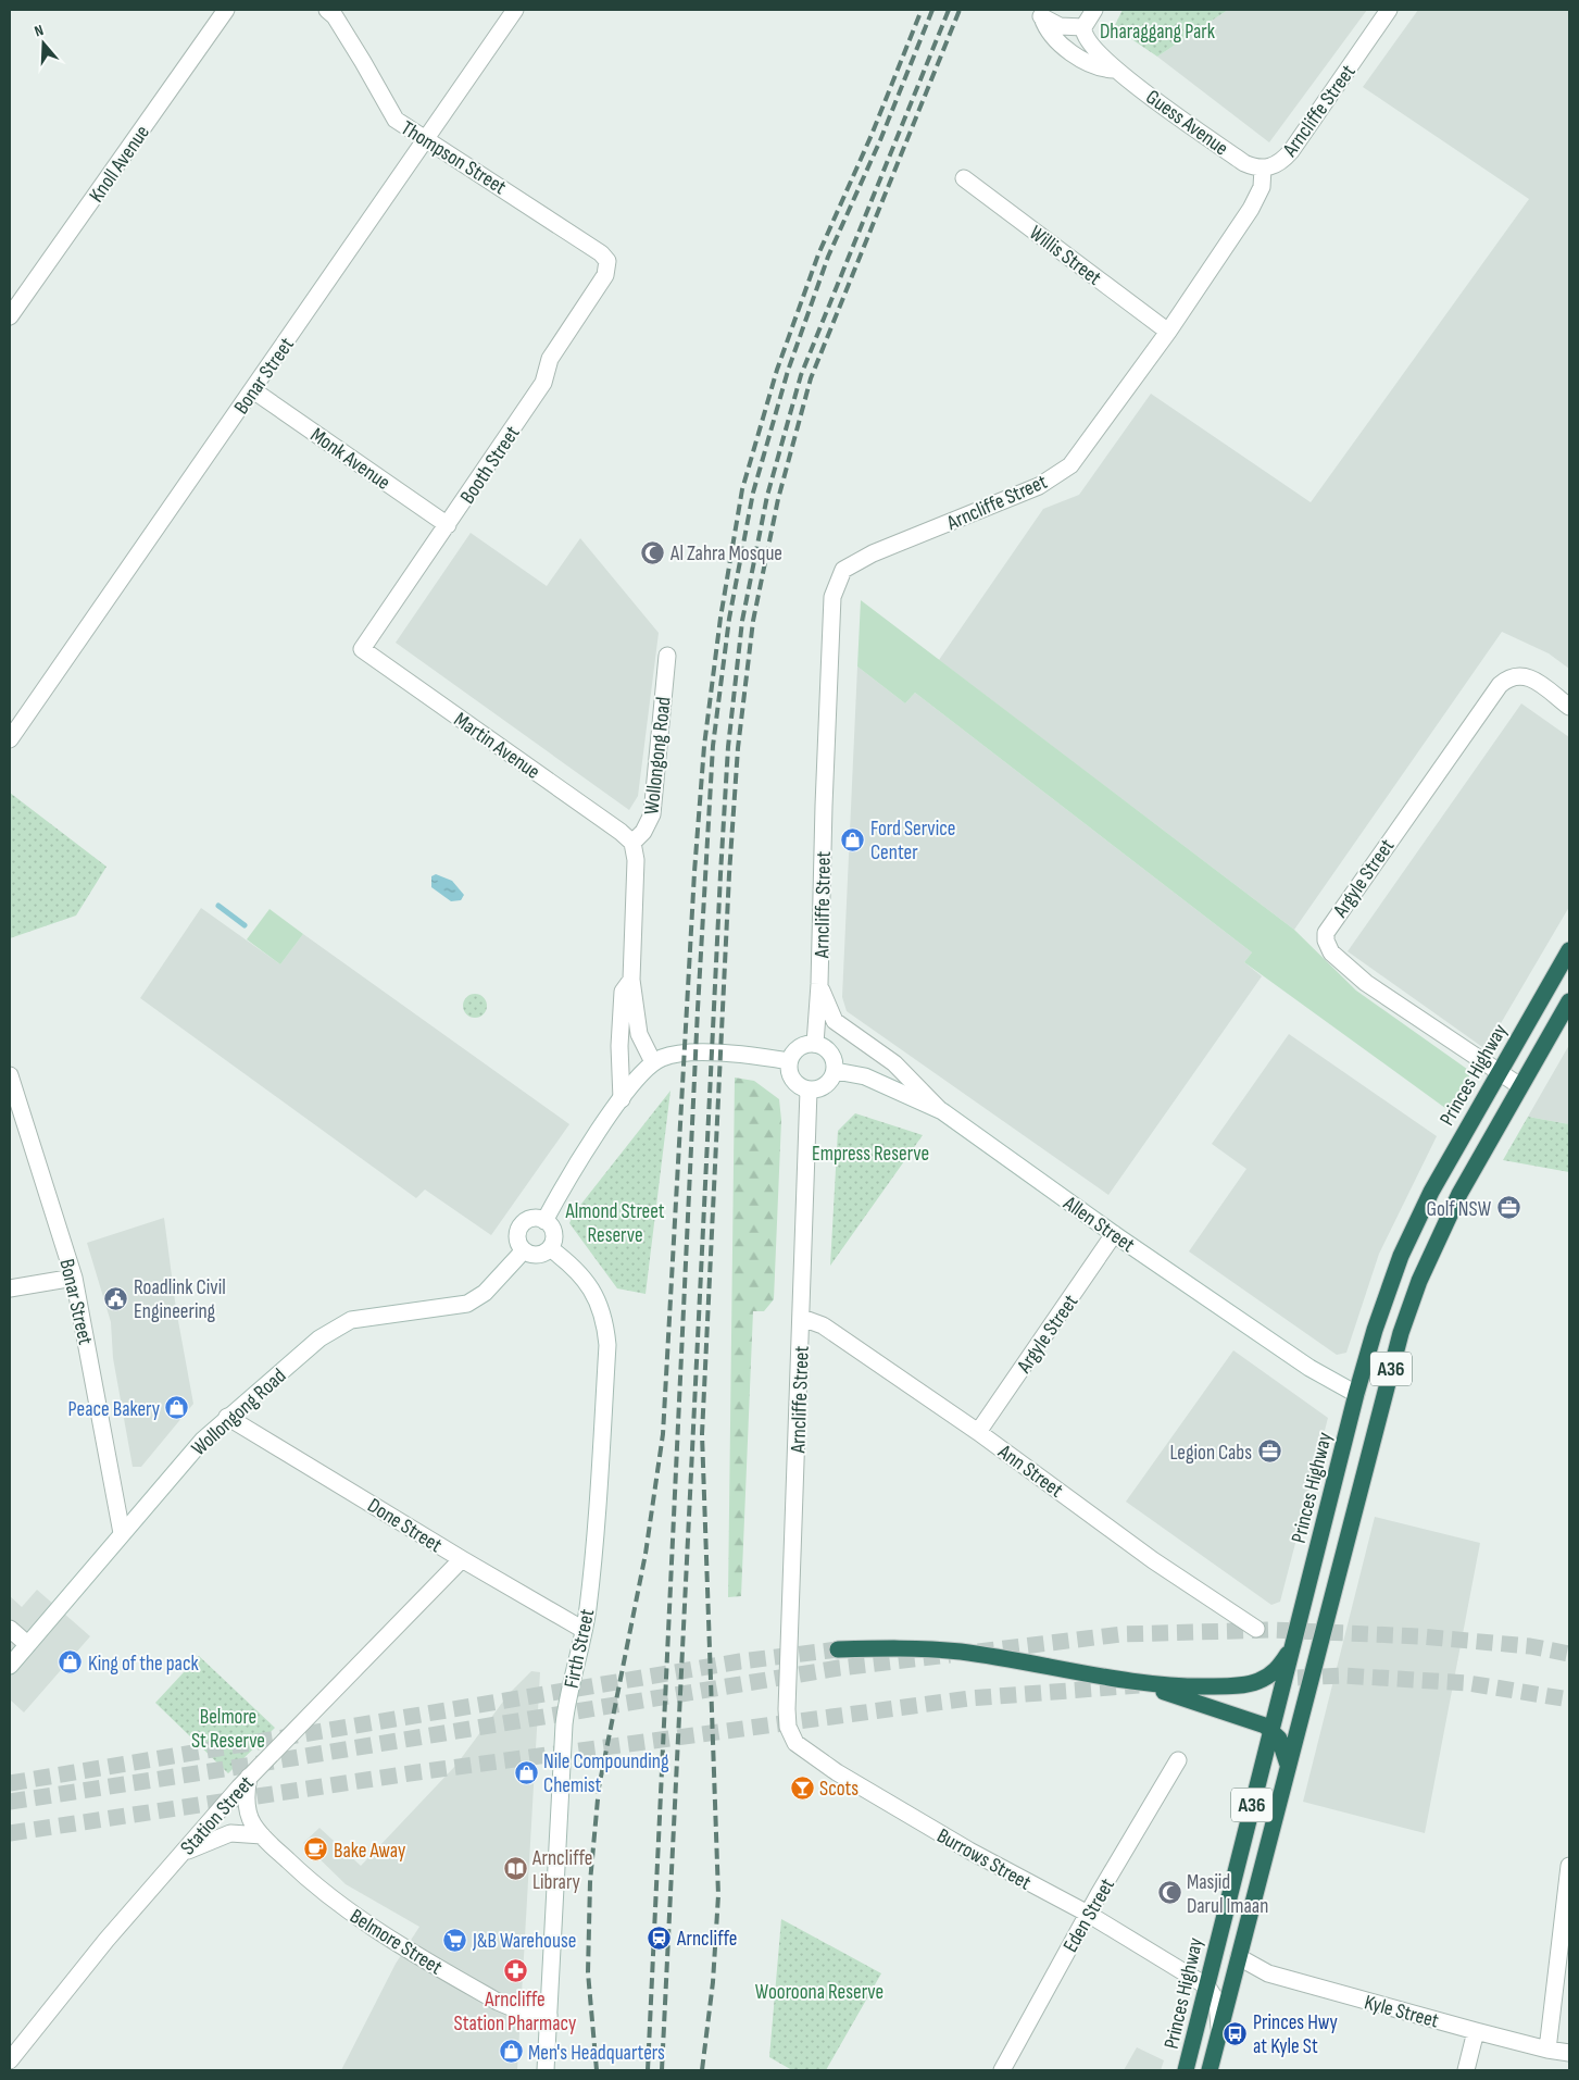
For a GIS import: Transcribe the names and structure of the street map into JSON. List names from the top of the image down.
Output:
{
  "streets": {
    "highway": ["Princes Highway", "A36"],
    "street": [
      "Arncliffe Street",
      "Guess Avenue",
      "Thompson Street",
      "Knoll Avenue",
      "Willis Street",
      "Bonar Street",
      "Monk Avenue",
      "Booth Street",
      "Martin Avenue",
      "Wollongong Road",
      "Argyle Street",
      "Allen Street",
      "Ann Street",
      "Done Street",
      "Firth Street",
      "Station Street",
      "Burrows Street",
      "Eden Street",
      "Belmore Street",
      "Kyle Street"
    ]
  },
  "crossings": [
    ["Arncliffe Street", "Guess Avenue"],
    ["Arncliffe Street", "Willis Street"],
    ["Arncliffe Street", "Allen Street"],
    ["Arncliffe Street", "Ann Street"],
    ["Arncliffe Street", "Burrows Street"],
    ["Thompson Street", "Bonar Street"],
    ["Thompson Street", "Booth Street"],
    ["Bonar Street", "Monk Avenue"],
    ["Bonar Street", "Wollongong Road"],
    ["Monk Avenue", "Booth Street"],
    ["Booth Street", "Martin Avenue"],
    ["Martin Avenue", "Wollongong Road"],
    ["Wollongong Road", "Done Street"],
    ["Wollongong Road", "Firth Street"],
    ["Argyle Street", "Princes Highway"],
    ["Argyle Street", "Allen Street"],
    ["Argyle Street", "A36"],
    ["Argyle Street", "Ann Street"],
    ["Princes Highway", "Allen Street"],
    ["Princes Highway", "Burrows Street"],
    ["A36", "Kyle Street"],
    ["Done Street", "Firth Street"],
    ["Done Street", "Station Street"],
    ["Firth Street", "Belmore Street"],
    ["Station Street", "Belmore Street"],
    ["Burrows Street", "Eden Street"]
  ],
  "parks": [
    "Dharaggang Park",
    "Empress Reserve",
    "Almond Street Reserve",
    "Belmore St Reserve",
    "Wooroona Reserve"
  ],
  "places": {
    "mosque": ["Al Zahra Mosque", "Masjid Darul Imaan"],
    "shop": [
      "Ford Service Center",
      "Peace Bakery",
      "King of the pack",
      "Nile Compounding Chemist",
      "Men's Headquarters"
    ],
    "office": ["Golf NSW", "Legion Cabs"],
    "public building": ["Roadlink Civil Engineering"],
    "bar": ["Scots"],
    "cafe": ["Bake Away"],
    "library": ["Arncliffe Library"],
    "station": ["Arncliffe"],
    "supermarket": ["J&B Warehouse"],
    "pharmacy": ["Arncliffe Station Pharmacy"],
    "bus stop": ["Princes Hwy at Kyle St"]
  },
  "north": "top"
}
